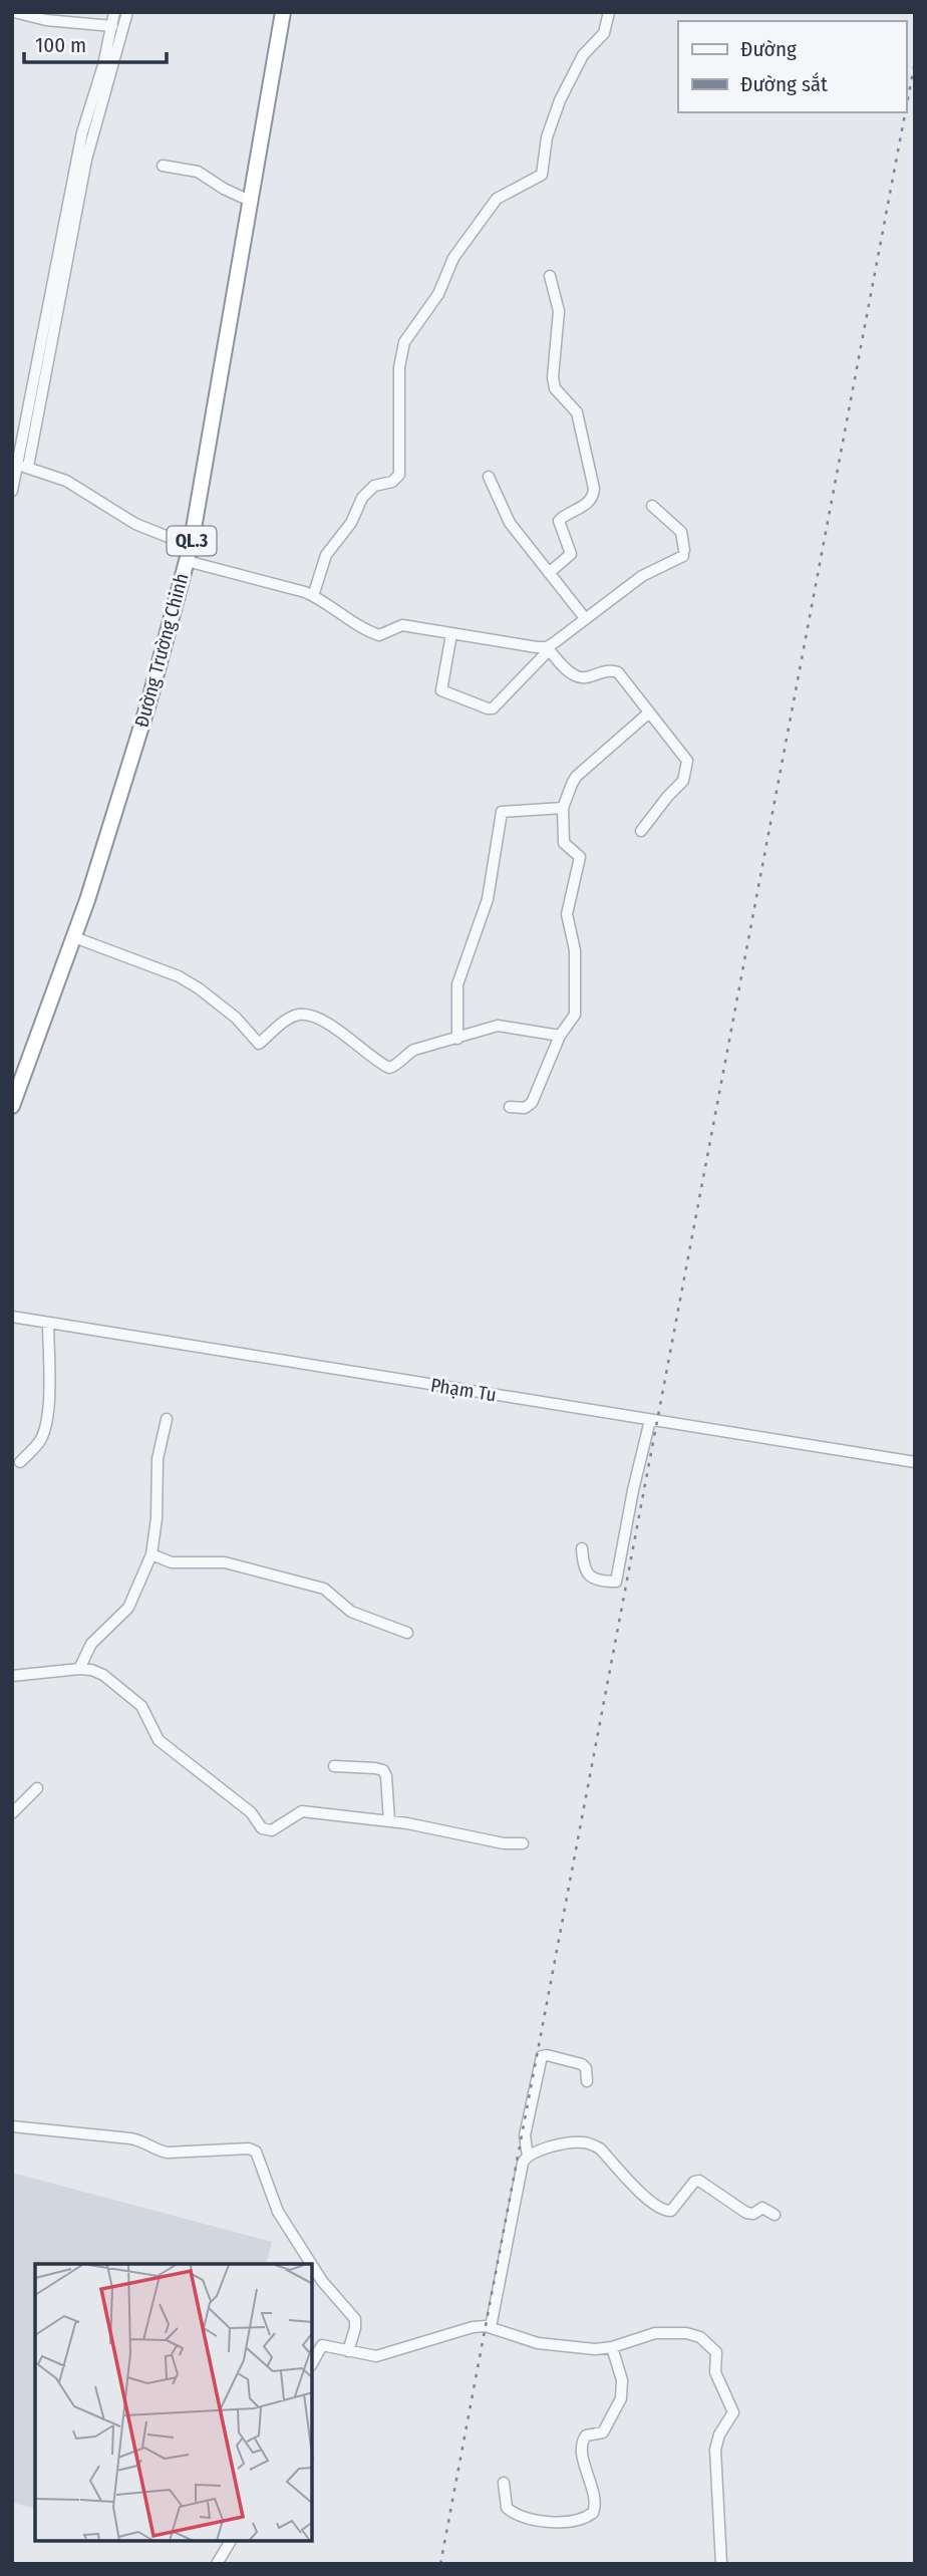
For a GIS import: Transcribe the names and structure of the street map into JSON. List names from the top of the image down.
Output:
{
  "streets": {
    "highway": ["QL.3", "Đường Trường Chinh"],
    "street": ["Phạm Tu"]
  },
  "legend": ["Đường", "Đường sắt"],
  "scale_bar": "100 m"
}
